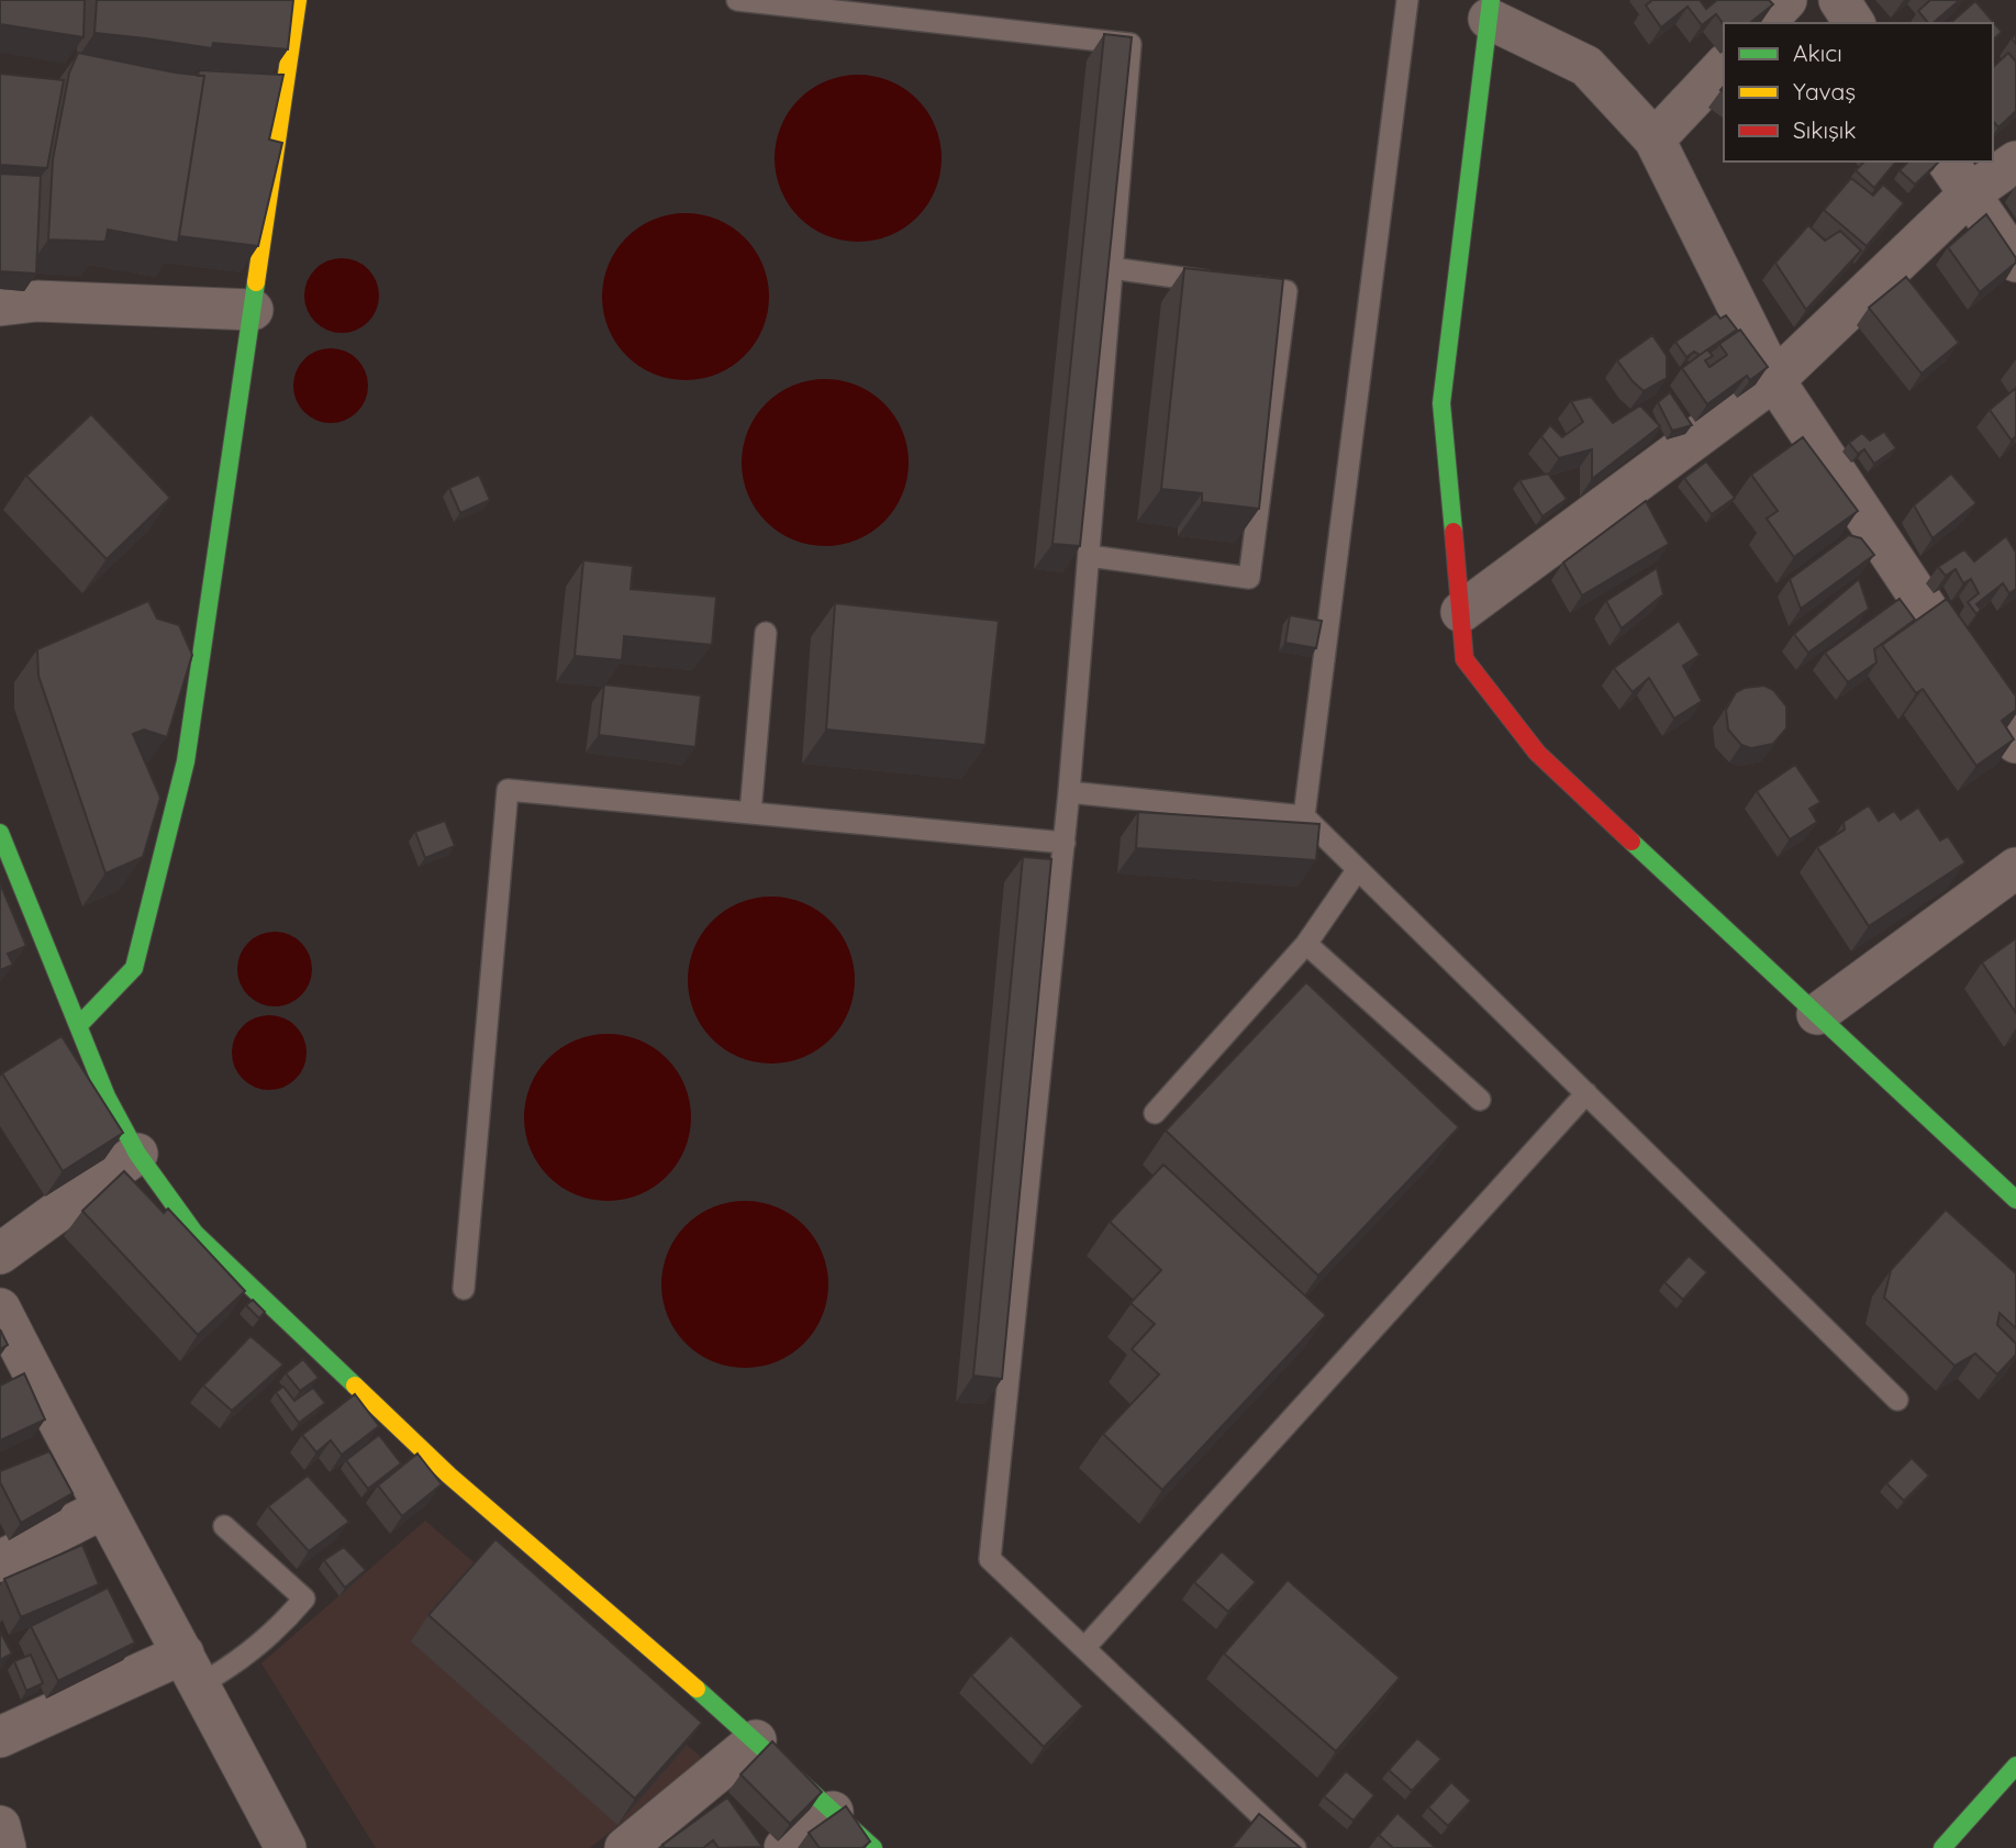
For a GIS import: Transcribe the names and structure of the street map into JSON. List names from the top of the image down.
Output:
{
  "legend": ["Akıcı", "Yavaş", "Sıkışık"]
}
